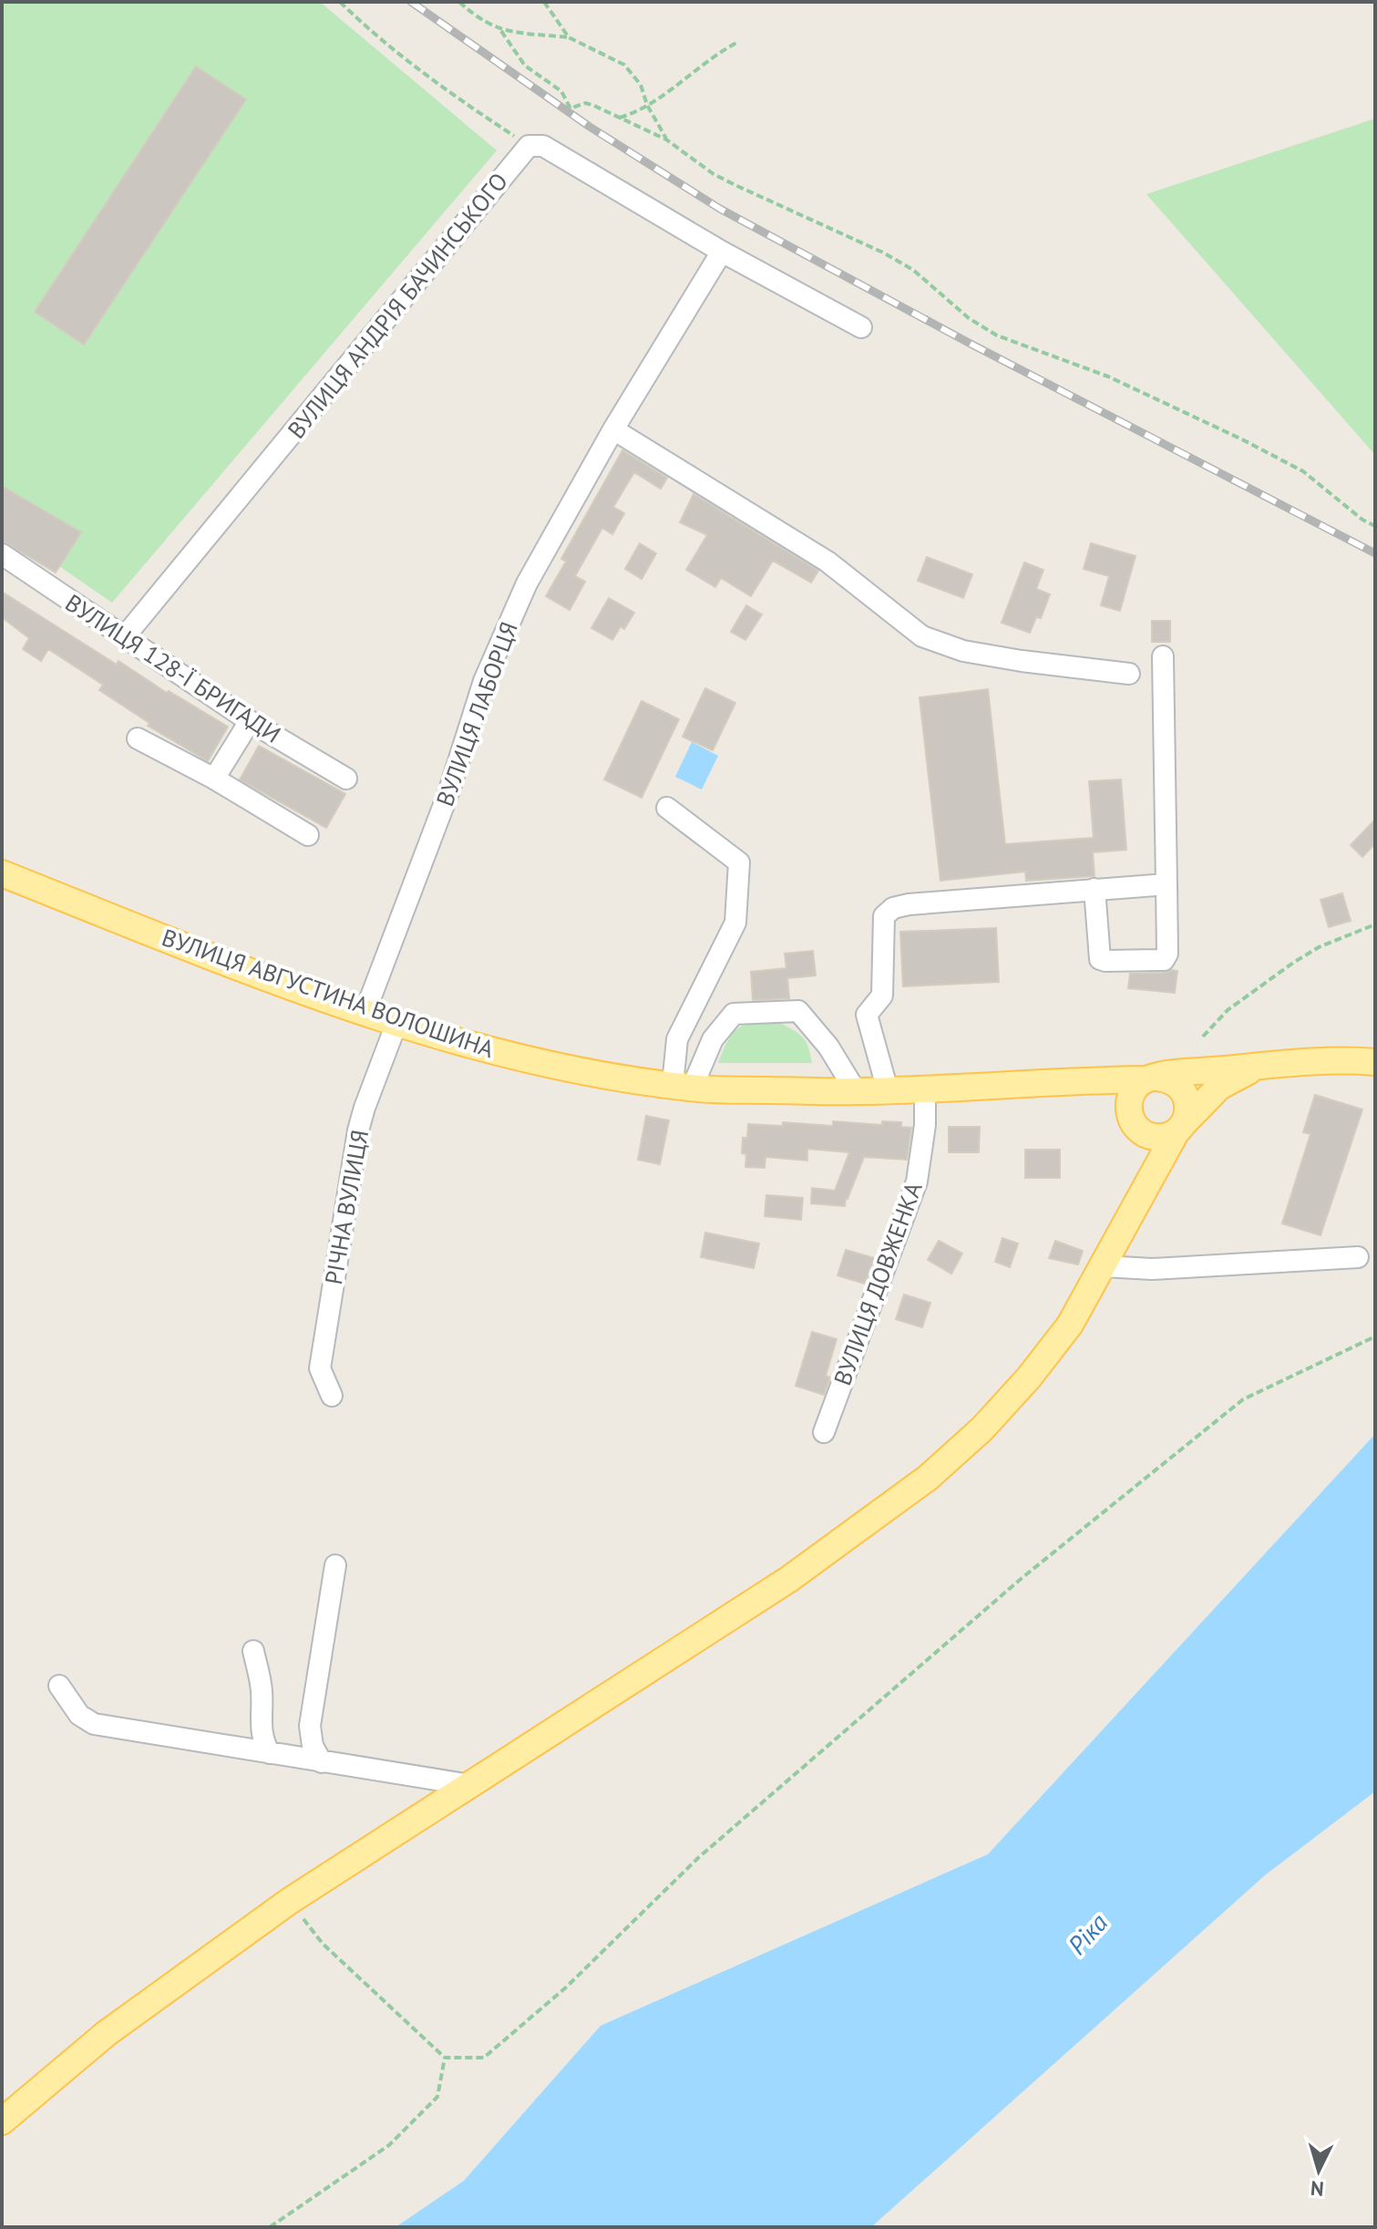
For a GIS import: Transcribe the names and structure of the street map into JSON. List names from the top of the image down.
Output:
{
  "streets": {
    "main road": ["ВУЛИЦЯ АВГУСТИНА ВОЛОШИНА"],
    "street": [
      "ВУЛИЦЯ АНДРІЯ БАЧИНСЬКОГО",
      "ВУЛИЦЯ 128-Ї БРИГАДИ",
      "ВУЛИЦЯ ЛАБОРЦЯ",
      "РІЧНА ВУЛИЦЯ",
      "ВУЛИЦЯ ДОВЖЕНКА"
    ]
  },
  "crossings": [
    ["ВУЛИЦЯ АНДРІЯ БАЧИНСЬКОГО", "ВУЛИЦЯ 128-Ї БРИГАДИ"],
    ["ВУЛИЦЯ ЛАБОРЦЯ", "ВУЛИЦЯ АВГУСТИНА ВОЛОШИНА"],
    ["ВУЛИЦЯ АВГУСТИНА ВОЛОШИНА", "РІЧНА ВУЛИЦЯ"],
    ["ВУЛИЦЯ АВГУСТИНА ВОЛОШИНА", "ВУЛИЦЯ ДОВЖЕНКА"]
  ],
  "water": ["Ріка"],
  "north": "bottom"
}
